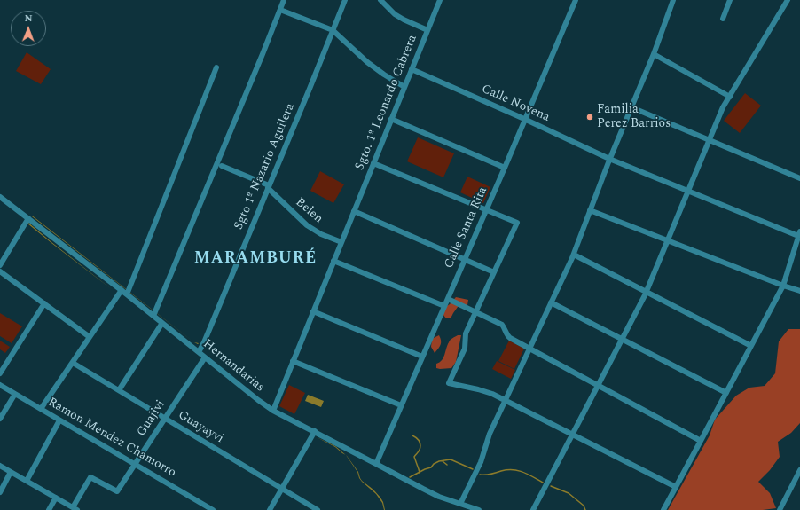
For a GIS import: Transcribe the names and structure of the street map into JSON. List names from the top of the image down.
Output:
{
  "streets": {
    "street": [
      "Sgto. 1º Leonardo Cabrera",
      "Calle Novena",
      "Sgto 1º Nazario Aguilera",
      "Belen",
      "Calle Santa Rita",
      "Hernandarias",
      "Guajivi",
      "Guayayvi",
      "Ramon Mendez Chamorro"
    ]
  },
  "crossings": [
    ["Sgto. 1º Leonardo Cabrera", "Calle Novena"],
    ["Sgto. 1º Leonardo Cabrera", "Belen"],
    ["Sgto. 1º Leonardo Cabrera", "Hernandarias"],
    ["Calle Novena", "Calle Santa Rita"],
    ["Sgto 1º Nazario Aguilera", "Belen"],
    ["Sgto 1º Nazario Aguilera", "Hernandarias"],
    ["Calle Santa Rita", "Hernandarias"],
    ["Hernandarias", "Guajivi"],
    ["Guajivi", "Guayayvi"],
    ["Guajivi", "Ramon Mendez Chamorro"]
  ],
  "districts": ["MARAMBURÉ"],
  "places": ["Familia Perez Barrios"],
  "north": "top"
}
